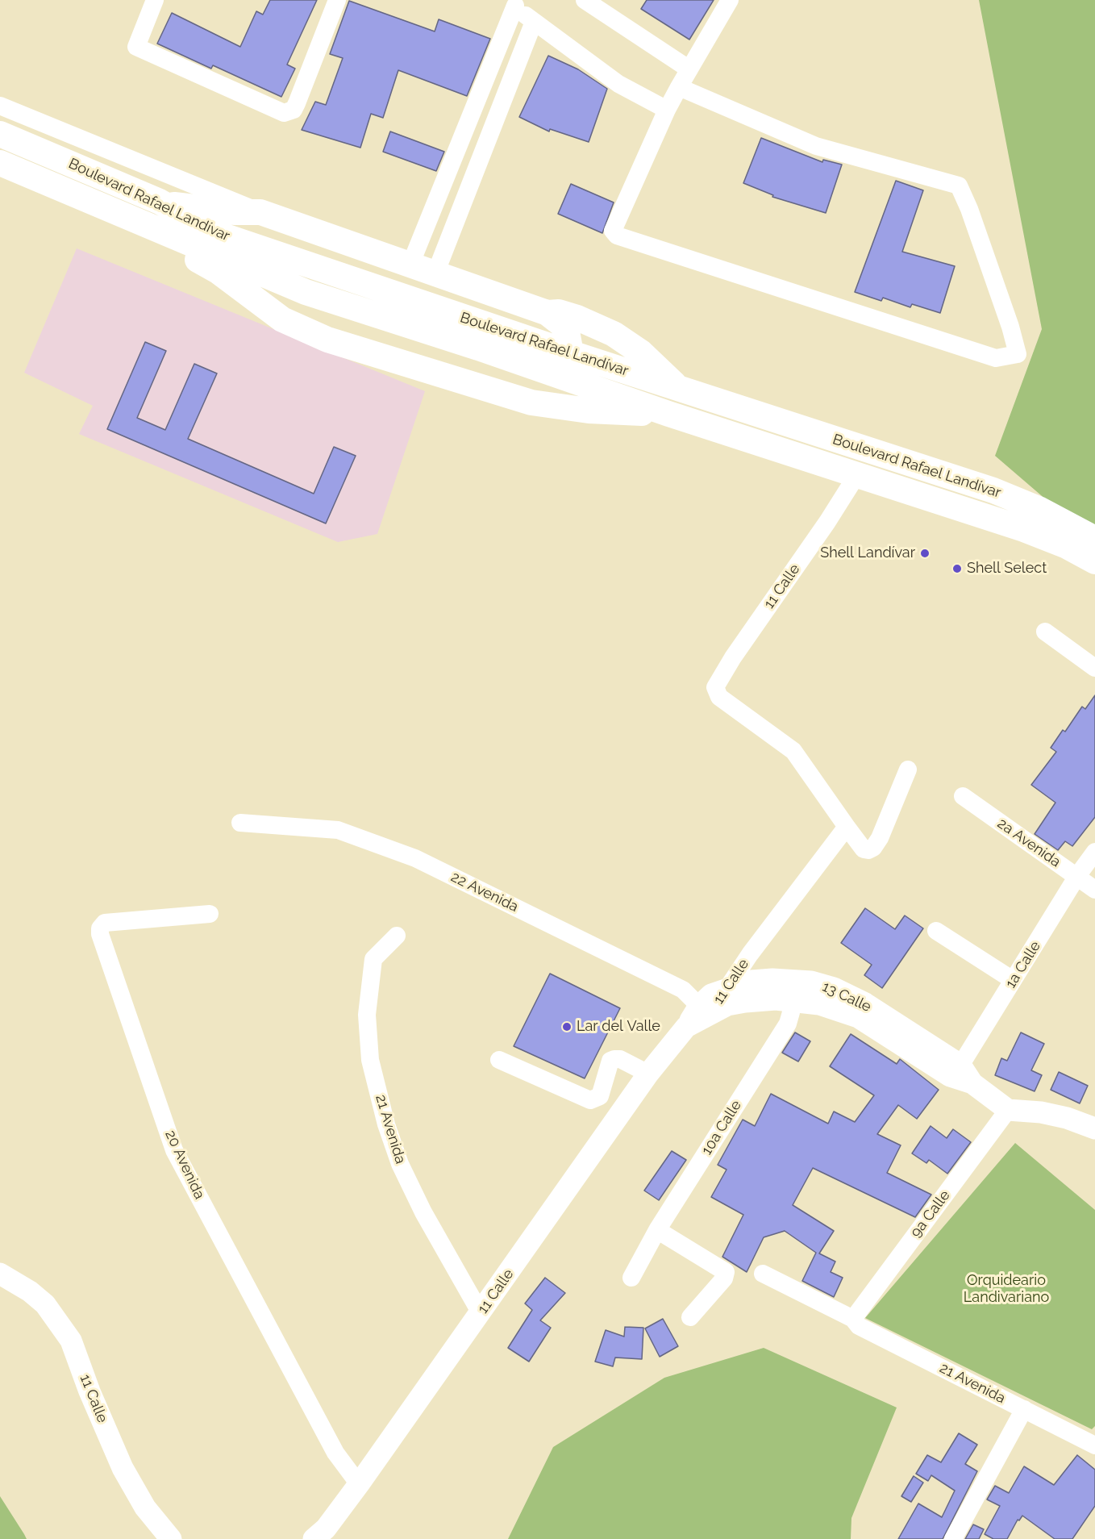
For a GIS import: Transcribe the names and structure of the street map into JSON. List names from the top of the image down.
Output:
{
  "streets": {
    "main road": ["Boulevard Rafael Landívar"],
    "street": [
      "11 Calle",
      "2a Avenida",
      "22 Avenida",
      "1a Calle",
      "13 Calle",
      "10a Calle",
      "21 Avenida",
      "20 Avenida",
      "9a Calle"
    ]
  },
  "crossings": [
    ["Boulevard Rafael Landívar", "11 Calle"],
    ["11 Calle", "22 Avenida"],
    ["11 Calle", "13 Calle"],
    ["11 Calle", "21 Avenida"],
    ["11 Calle", "20 Avenida"],
    ["2a Avenida", "1a Calle"],
    ["22 Avenida", "13 Calle"],
    ["1a Calle", "13 Calle"],
    ["13 Calle", "10a Calle"],
    ["13 Calle", "9a Calle"],
    ["21 Avenida", "9a Calle"]
  ],
  "parks": ["Orquideario Landivariano"],
  "places": ["Shell Landívar", "Shell Select", "Lar del Valle"]
}
